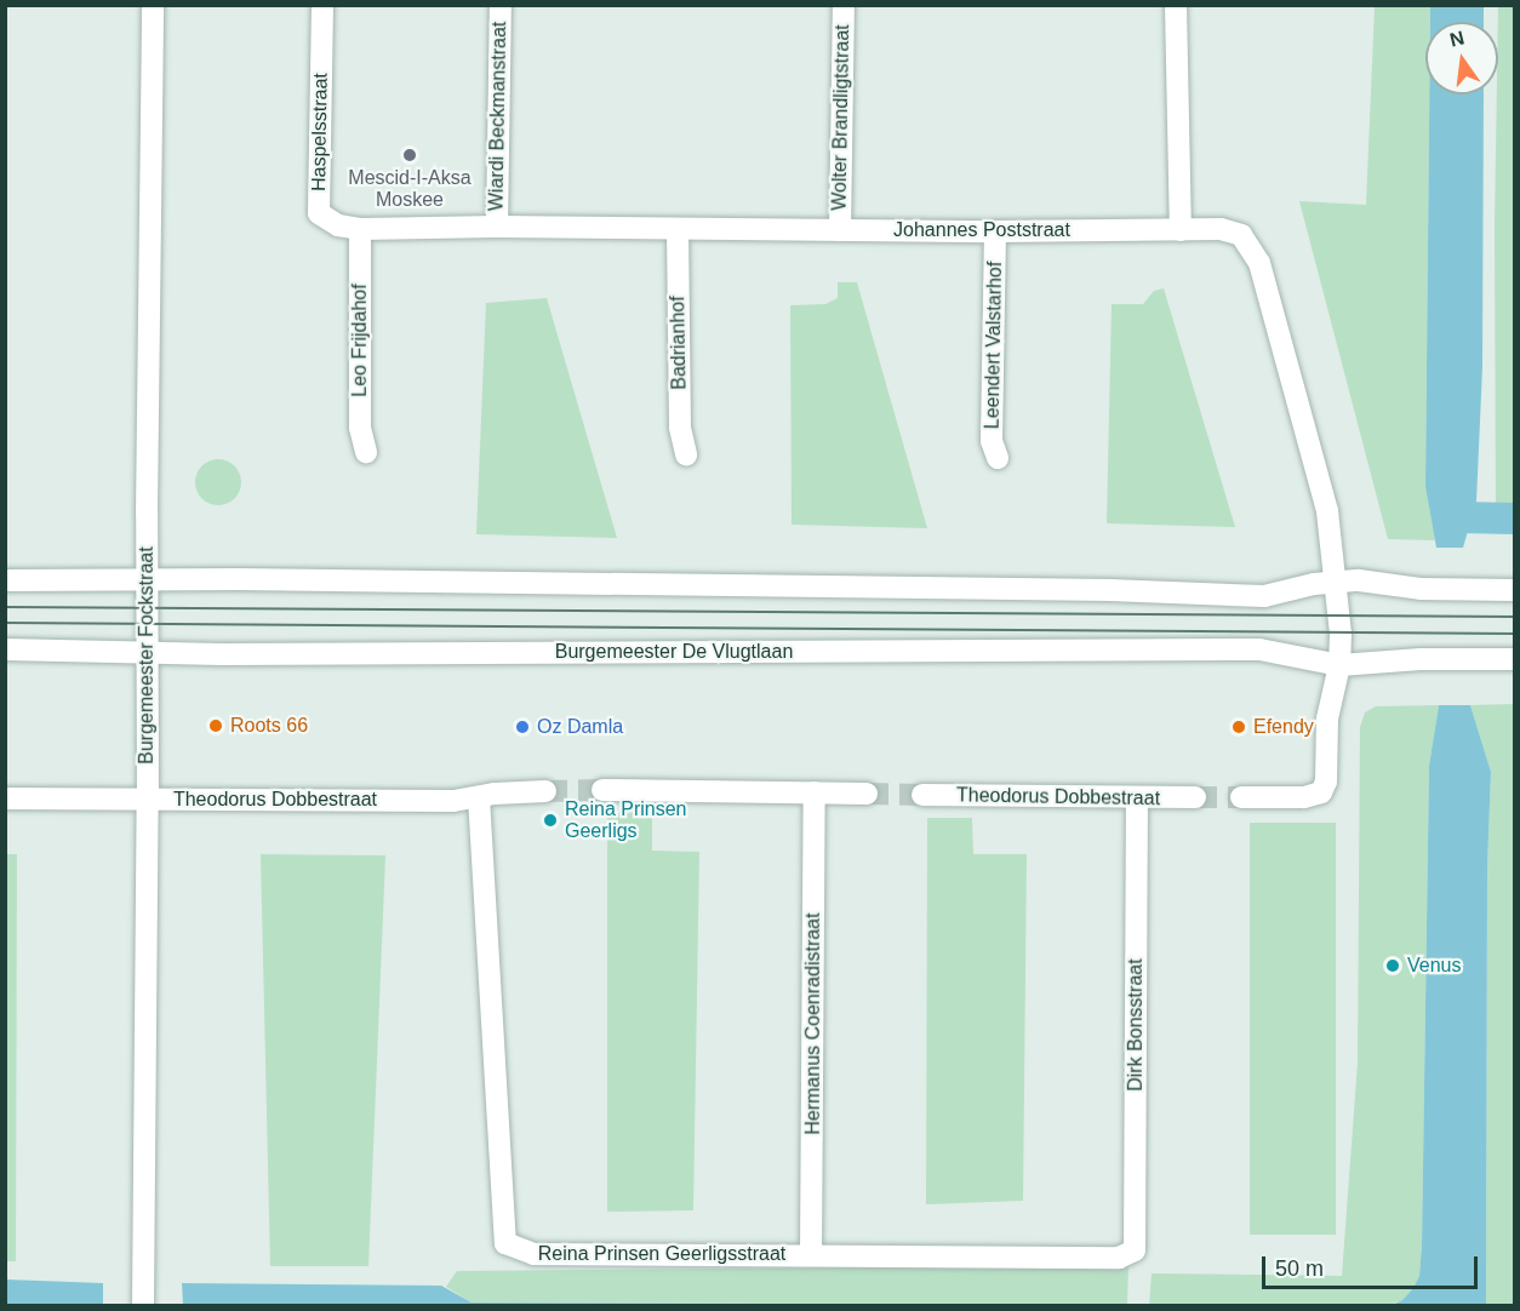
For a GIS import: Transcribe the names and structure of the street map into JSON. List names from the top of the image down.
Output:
{
  "streets": {
    "street": [
      "Wiardi Beckmanstraat",
      "Wolter Brandligtstraat",
      "Haspelsstraat",
      "Johannes Poststraat",
      "Leo Frijdahof",
      "Badrianhof",
      "Leendert Valstarhof",
      "Burgemeester De Vlugtlaan",
      "Burgemeester Fockstraat",
      "Theodorus Dobbestraat",
      "Hermanus Coenradistraat",
      "Dirk Bonsstraat",
      "Reina Prinsen Geerligsstraat"
    ]
  },
  "crossings": [
    ["Wiardi Beckmanstraat", "Johannes Poststraat"],
    ["Wolter Brandligtstraat", "Johannes Poststraat"],
    ["Haspelsstraat", "Johannes Poststraat"],
    ["Haspelsstraat", "Leo Frijdahof"],
    ["Johannes Poststraat", "Leo Frijdahof"],
    ["Johannes Poststraat", "Badrianhof"],
    ["Johannes Poststraat", "Leendert Valstarhof"],
    ["Burgemeester De Vlugtlaan", "Burgemeester Fockstraat"],
    ["Burgemeester Fockstraat", "Theodorus Dobbestraat"],
    ["Theodorus Dobbestraat", "Dirk Bonsstraat"],
    ["Theodorus Dobbestraat", "Reina Prinsen Geerligsstraat"],
    ["Hermanus Coenradistraat", "Reina Prinsen Geerligsstraat"],
    ["Dirk Bonsstraat", "Reina Prinsen Geerligsstraat"]
  ],
  "places": [
    "Mescid-I-Aksa Moskee",
    "Roots 66",
    "Oz Damla",
    "Efendy",
    "Reina Prinsen Geerligs",
    "Venus"
  ],
  "scale_bar": "50 m",
  "north": "top"
}
